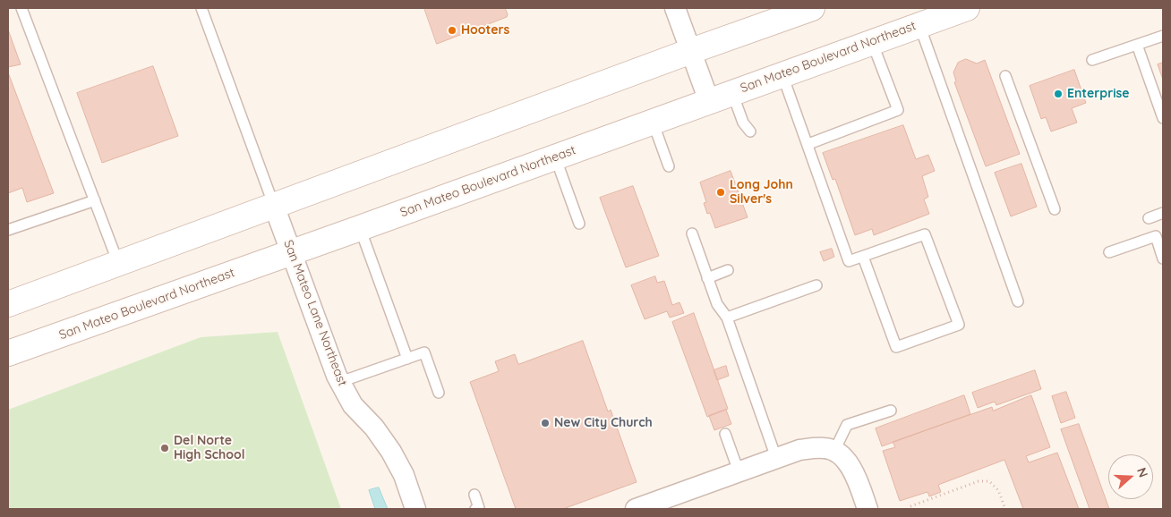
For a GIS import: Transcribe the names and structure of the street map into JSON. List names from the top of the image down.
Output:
{
  "streets": {
    "main road": ["San Mateo Boulevard Northeast"],
    "street": ["San Mateo Lane Northeast"]
  },
  "crossings": [
    ["San Mateo Boulevard Northeast", "San Mateo Lane Northeast"]
  ],
  "places": [
    "Hooters",
    "Enterprise",
    "Long John Silver's",
    "New City Church",
    "Del Norte High School"
  ],
  "north": "right"
}
